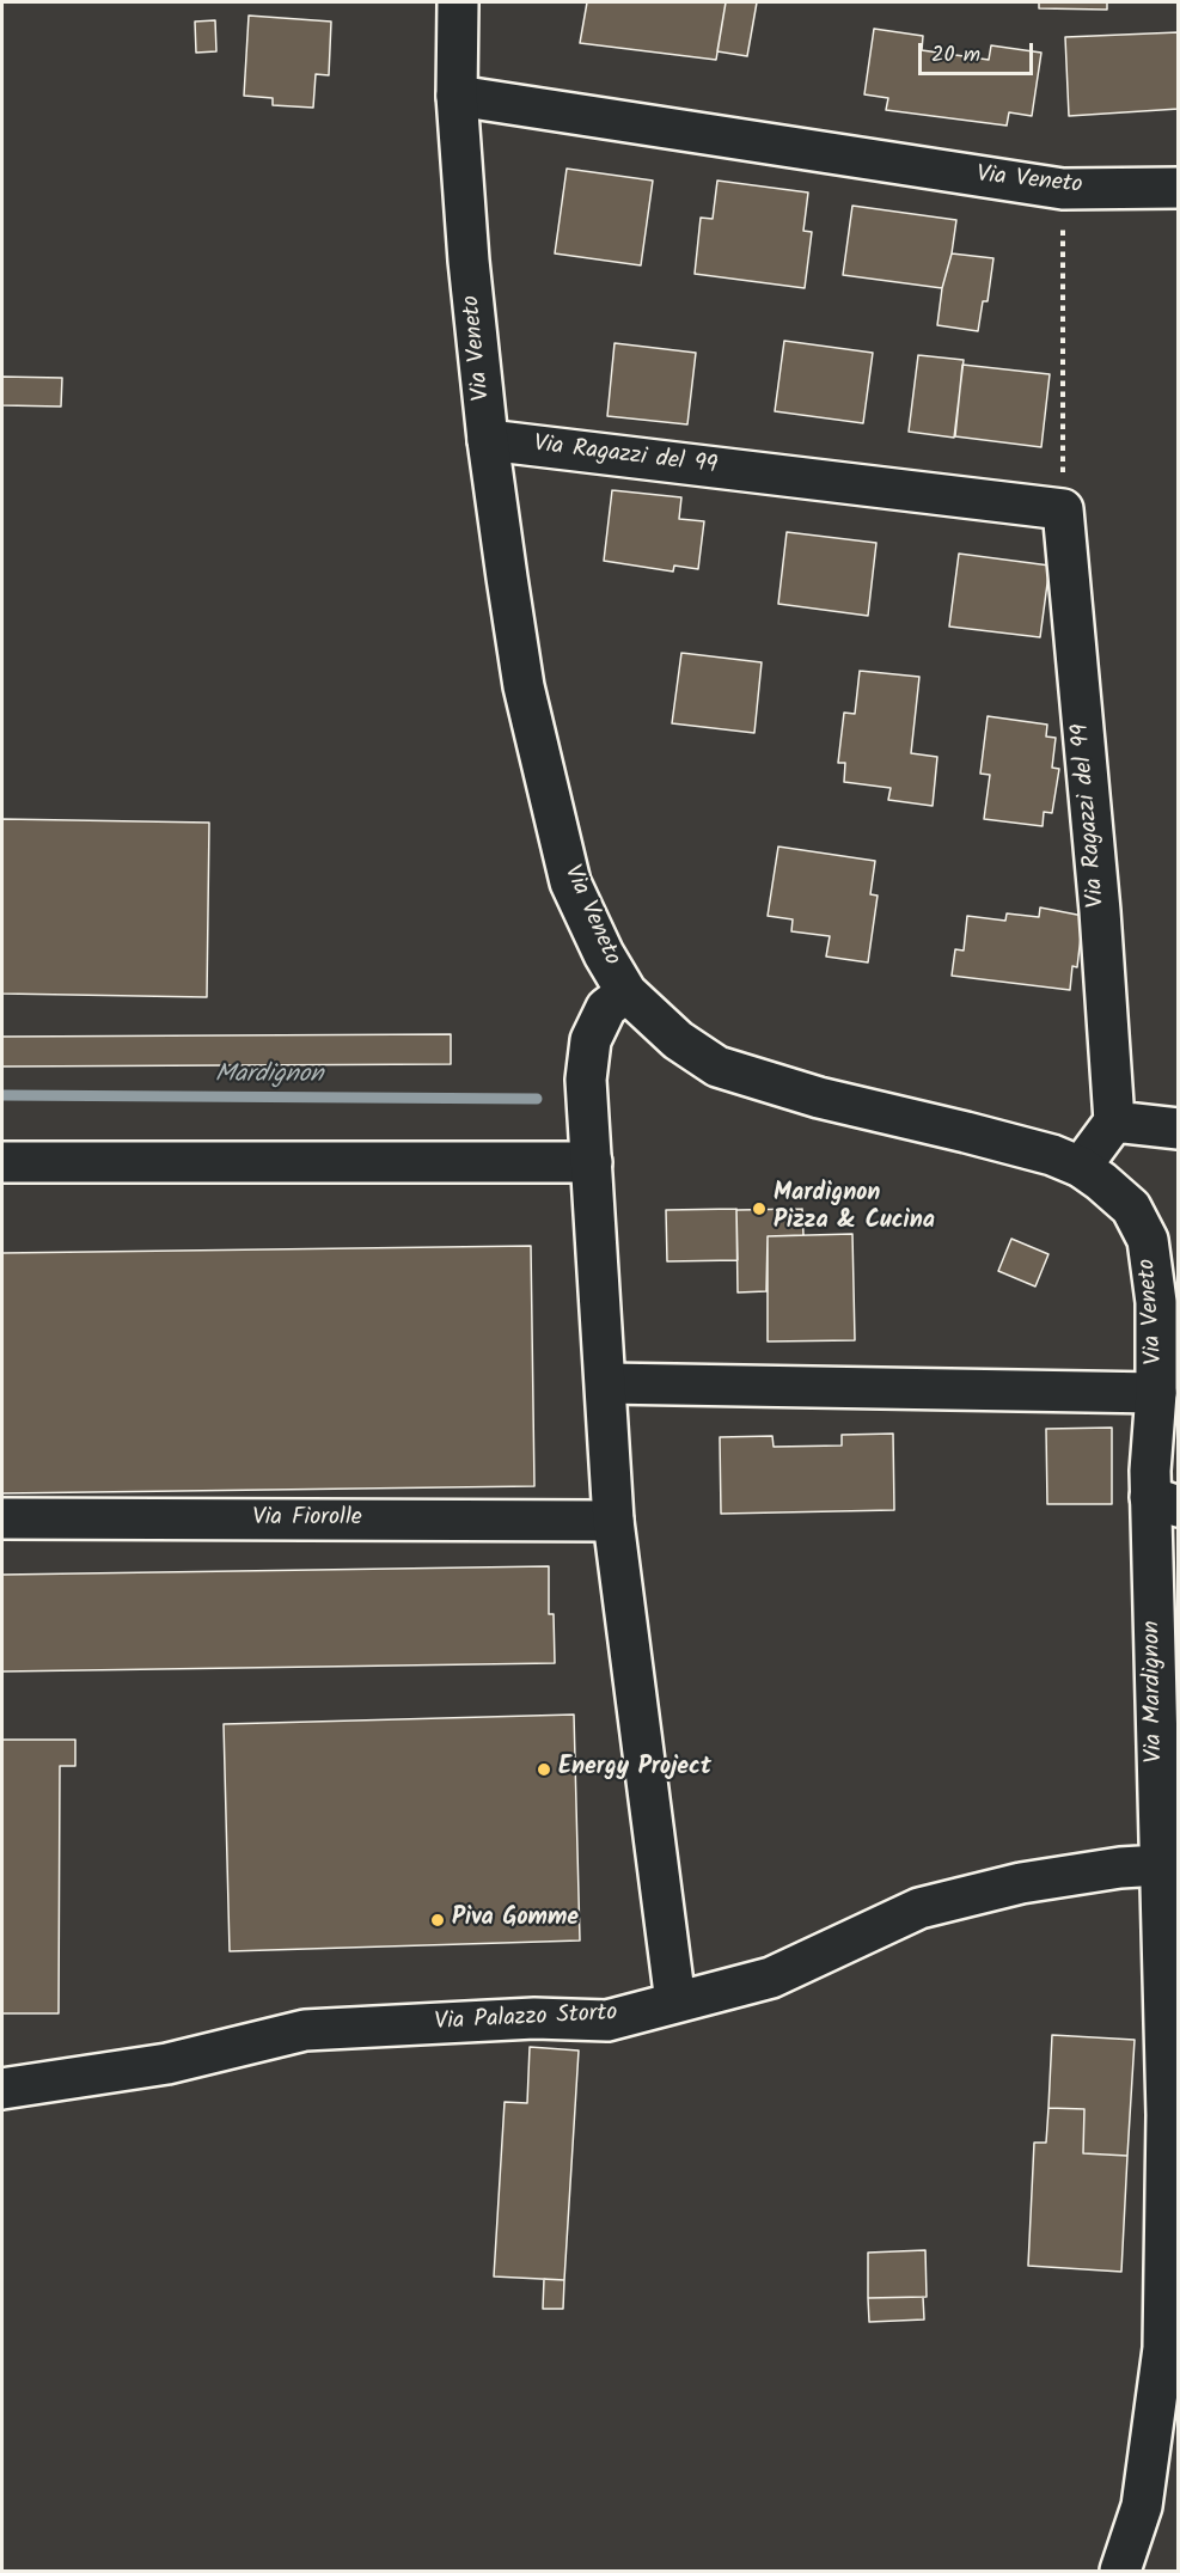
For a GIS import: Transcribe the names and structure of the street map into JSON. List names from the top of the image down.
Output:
{
  "streets": {
    "street": [
      "Via Veneto",
      "Via Ragazzi del 99",
      "Via Fiorolle",
      "Via Mardignon",
      "Via Palazzo Storto"
    ]
  },
  "crossings": [
    ["Via Veneto", "Via Ragazzi del 99"],
    ["Via Veneto", "Via Mardignon"],
    ["Via Mardignon", "Via Palazzo Storto"]
  ],
  "water": ["Mardignon"],
  "places": ["Mardignon Pizza & Cucina", "Energy Project", "Piva Gomme"],
  "scale_bar": "20 m"
}
